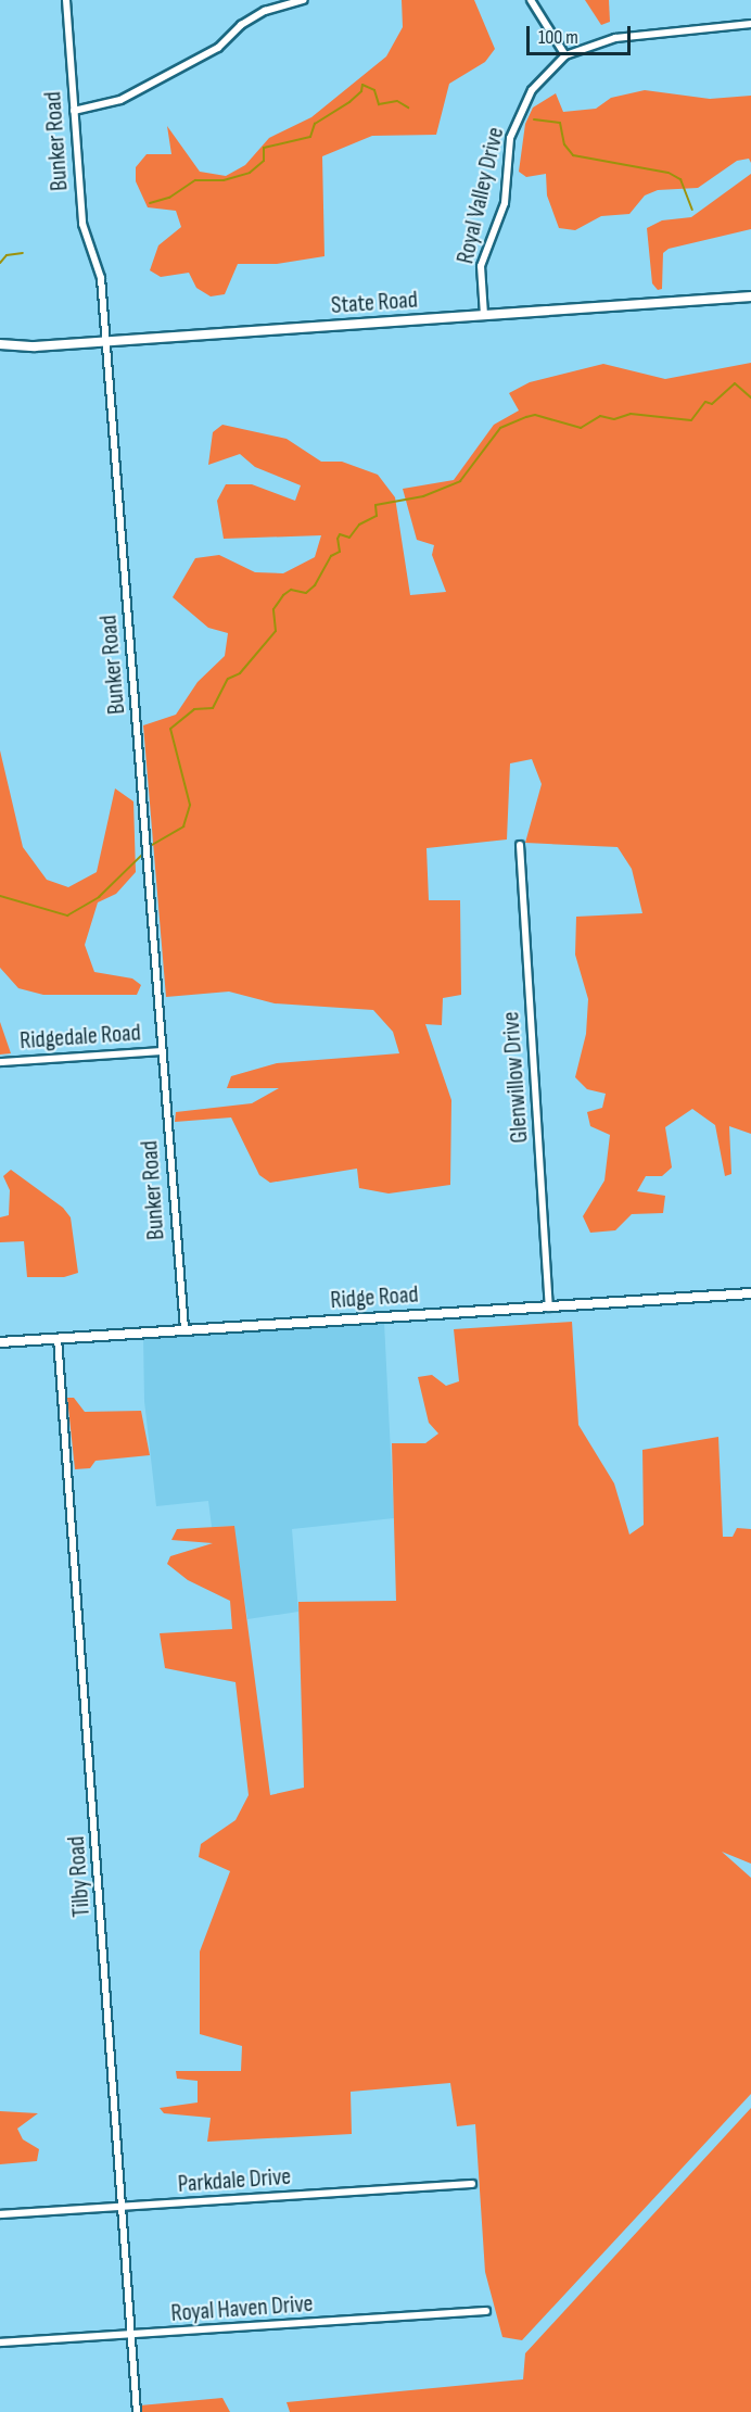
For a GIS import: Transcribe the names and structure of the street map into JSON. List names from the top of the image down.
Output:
{
  "streets": {
    "main road": ["State Road", "Ridge Road"],
    "street": [
      "Bunker Road",
      "Royal Valley Drive",
      "Ridgedale Road",
      "Glenwillow Drive",
      "Tilby Road",
      "Parkdale Drive",
      "Royal Haven Drive"
    ]
  },
  "crossings": [
    ["Bunker Road", "State Road"],
    ["Bunker Road", "Ridgedale Road"],
    ["Bunker Road", "Ridge Road"],
    ["Royal Valley Drive", "State Road"],
    ["Glenwillow Drive", "Ridge Road"],
    ["Ridge Road", "Tilby Road"],
    ["Tilby Road", "Parkdale Drive"],
    ["Tilby Road", "Royal Haven Drive"]
  ],
  "scale_bar": "100 m"
}
